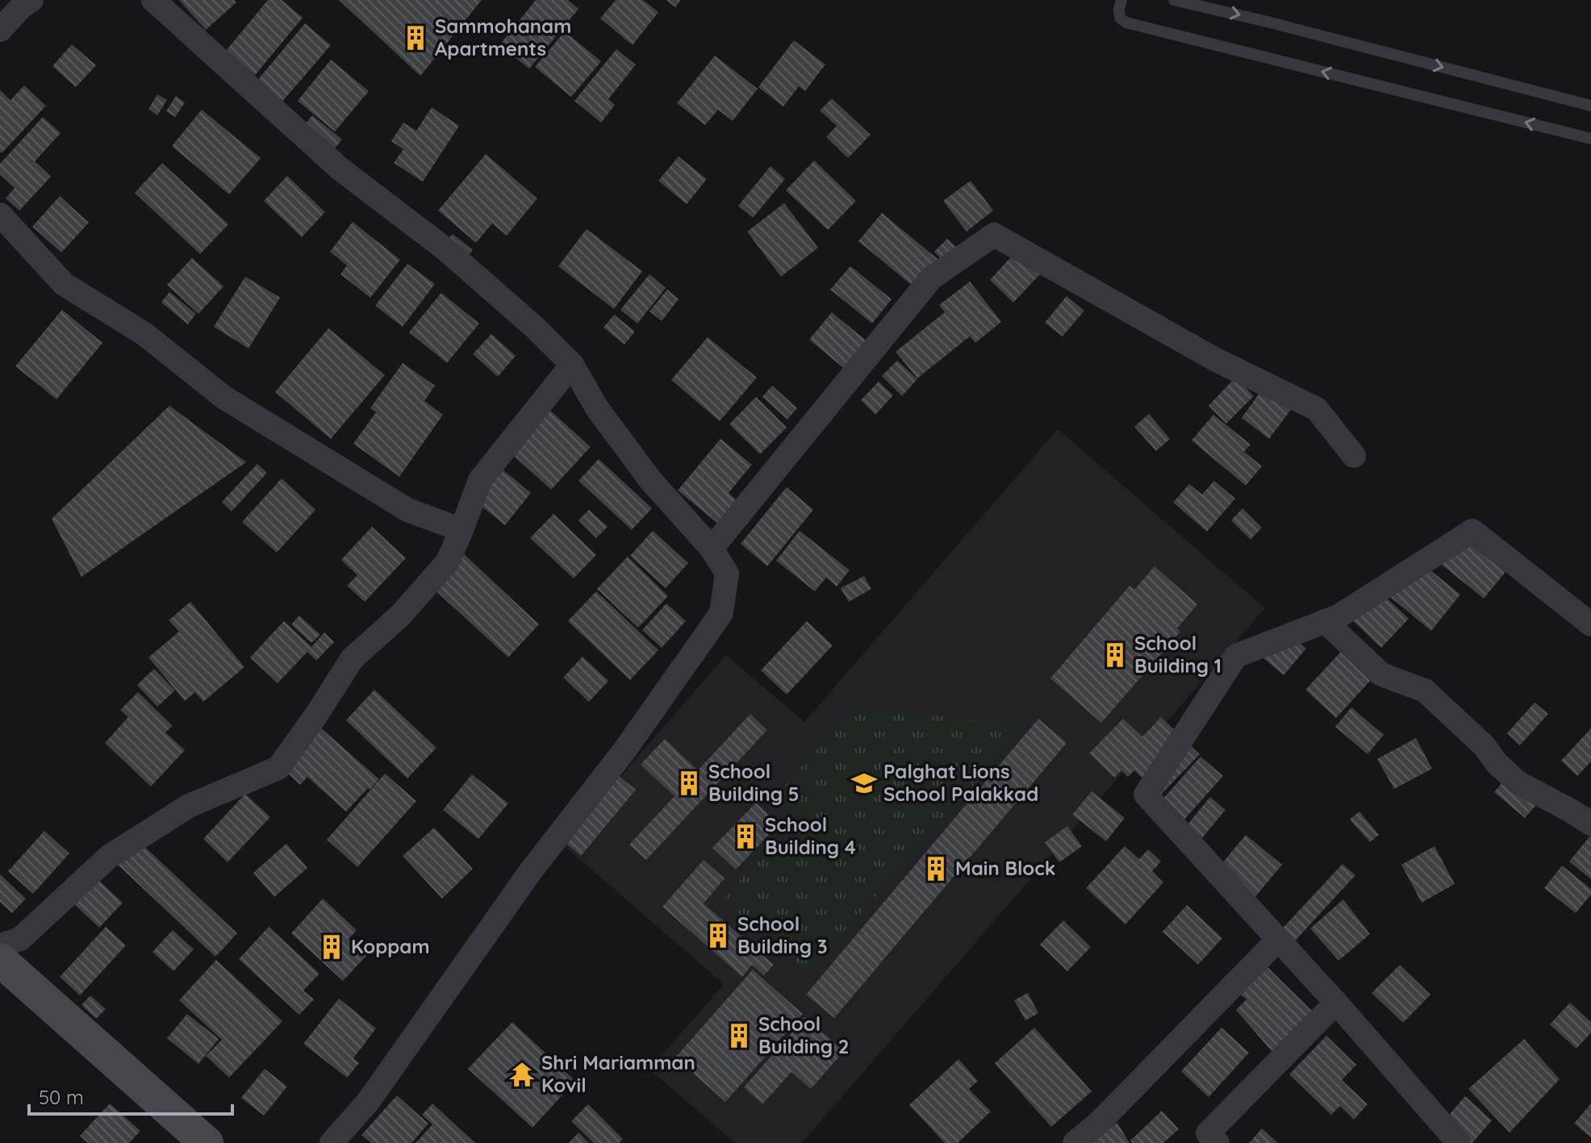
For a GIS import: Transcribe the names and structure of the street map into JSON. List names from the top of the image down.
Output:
{
  "places": {
    "building": [
      "Sammohanam Apartments",
      "School Building 1",
      "School Building 5",
      "School Building 4",
      "Main Block",
      "School Building 3",
      "Koppam",
      "School Building 2"
    ],
    "school or university": ["Palghat Lions School Palakkad"],
    "temple": ["Shri Mariamman Kovil"]
  },
  "scale_bar": "50 m"
}
